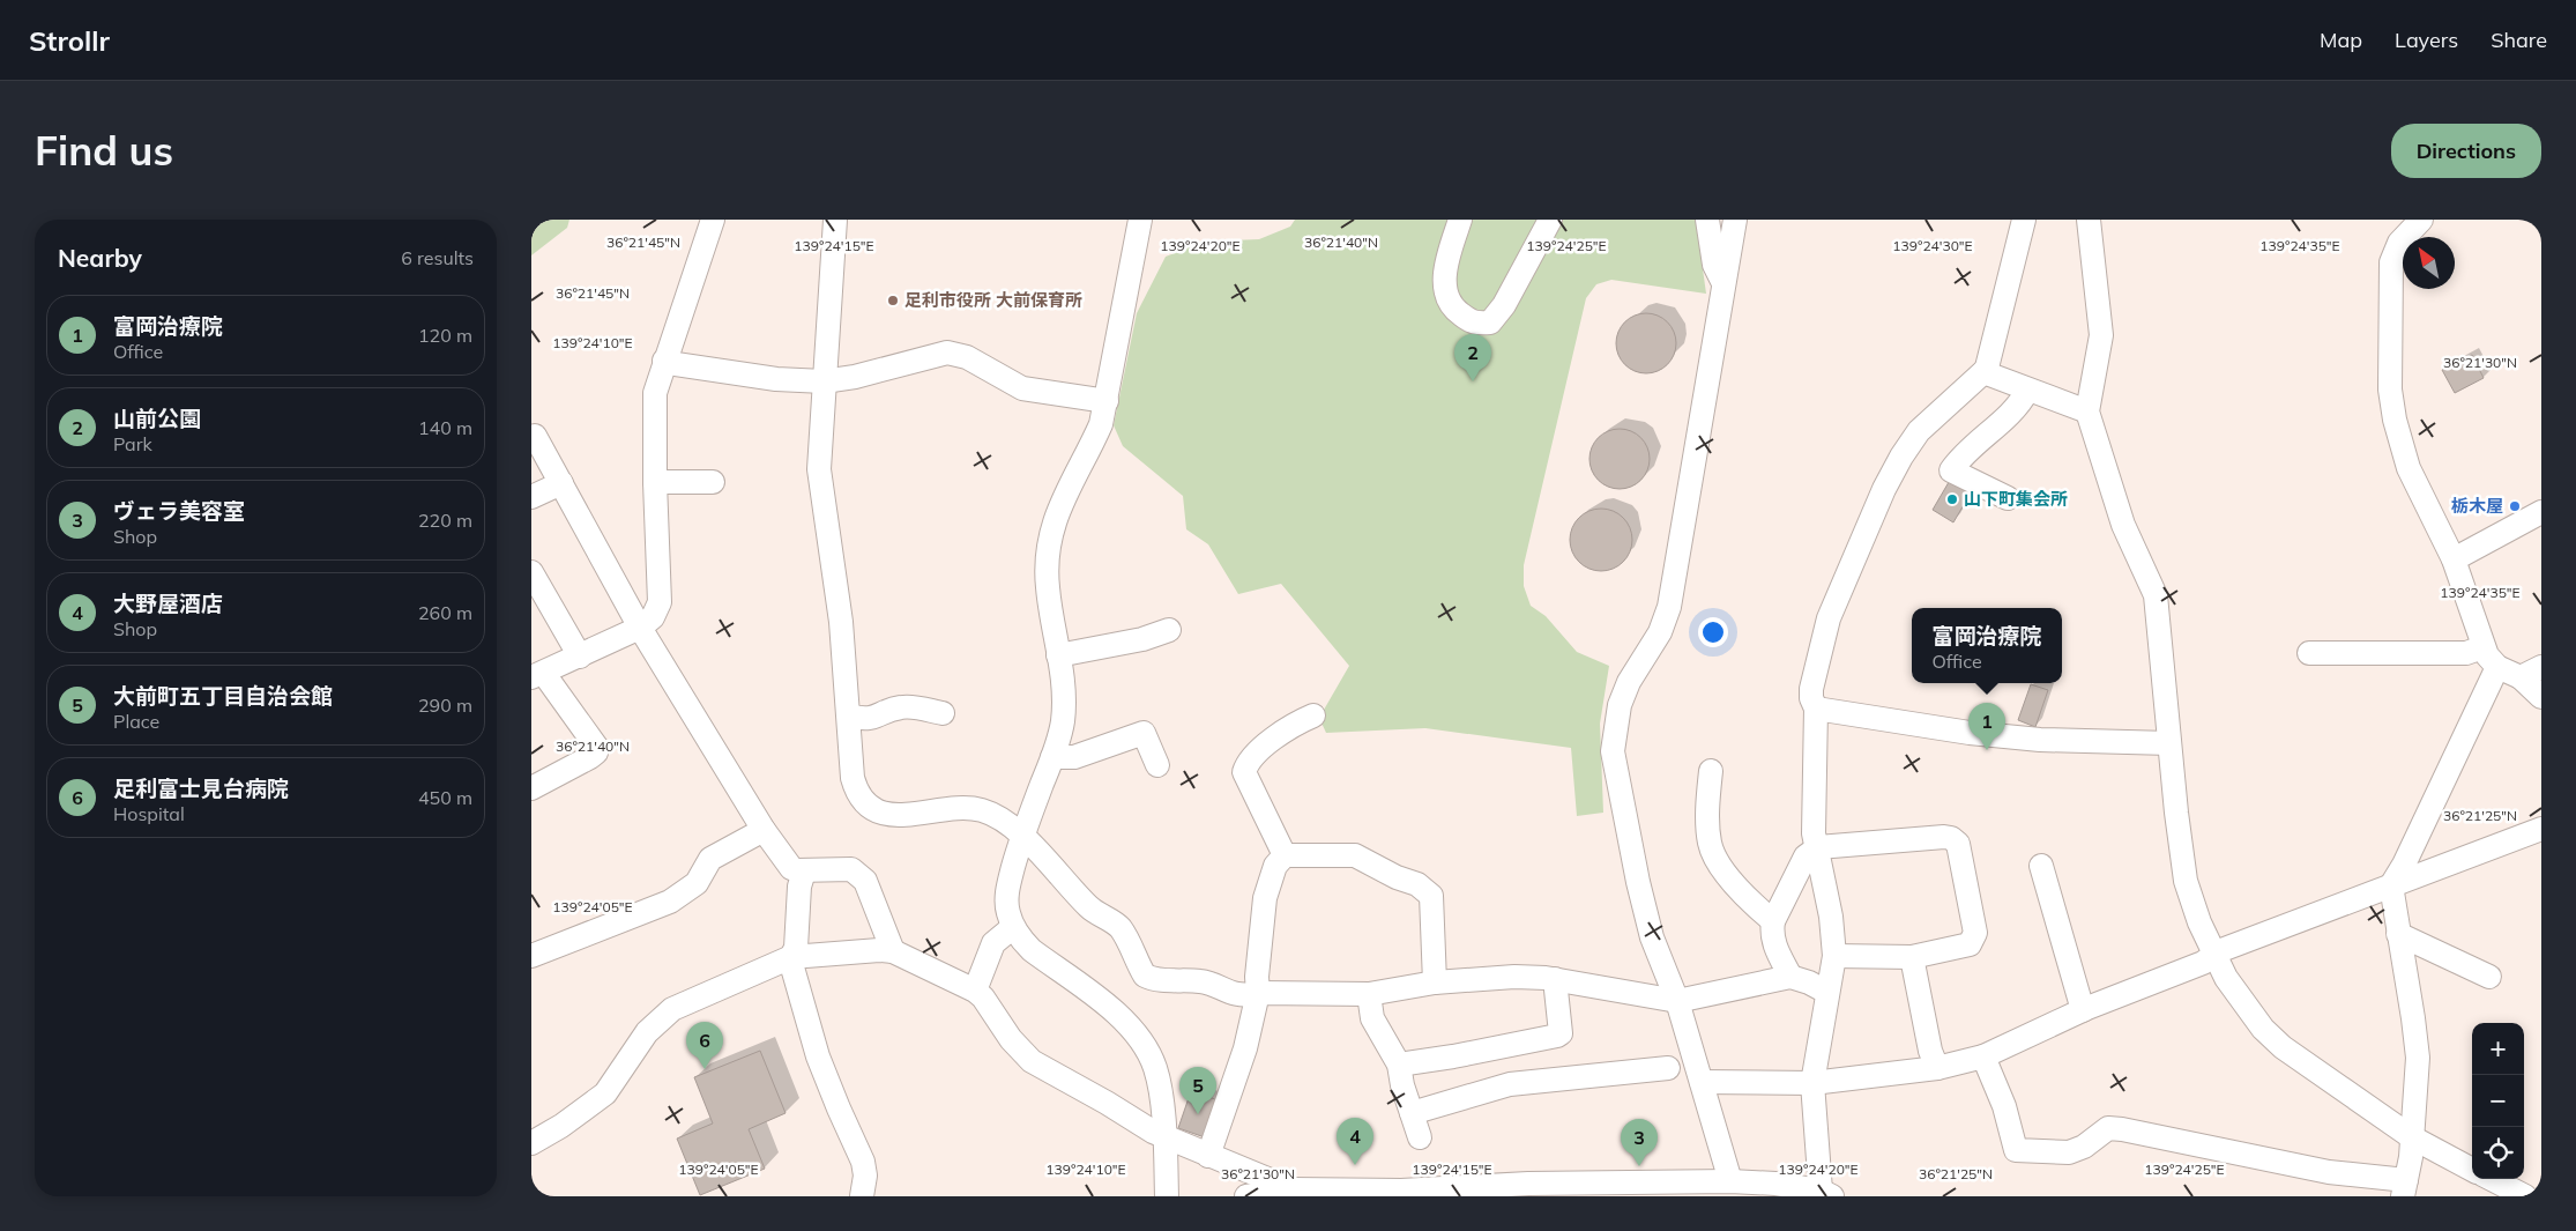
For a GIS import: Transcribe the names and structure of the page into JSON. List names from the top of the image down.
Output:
{
  "places": ["足利市役所 大前保育所", "山下町集会所", "栃木屋"],
  "north": "top left",
  "page": {
    "header": "Strollr",
    "nav": ["Map", "Layers", "Share"],
    "buttons": "Directions",
    "title": "Find us",
    "heading": ["Nearby", "6 results"],
    "list": [
      {
        "mark": "1",
        "name": "富岡治療院",
        "note": "Office",
        "value": "120 m"
      },
      {
        "mark": "2",
        "name": "山前公園",
        "note": "Park",
        "value": "140 m"
      },
      {
        "mark": "3",
        "name": "ヴェラ美容室",
        "note": "Shop",
        "value": "220 m"
      },
      {
        "mark": "4",
        "name": "大野屋酒店",
        "note": "Shop",
        "value": "260 m"
      },
      {
        "mark": "5",
        "name": "大前町五丁目自治会館",
        "note": "Place",
        "value": "290 m"
      },
      {
        "mark": "6",
        "name": "足利富士見台病院",
        "note": "Hospital",
        "value": "450 m"
      }
    ],
    "pins": [
      "2",
      "1",
      "6",
      "5",
      "4",
      "3"
    ],
    "popup": ["富岡治療院", "Office"],
    "map_buttons": ["+", "−"]
  },
  "coordinates": [
    "36°21'45\"N",
    "36°21'40\"N",
    "139°24'35\"E",
    "139°24'15\"E",
    "139°24'20\"E",
    "139°24'25\"E",
    "139°24'30\"E",
    "139°24'10\"E",
    "36°21'30\"N",
    "36°21'25\"N",
    "139°24'05\"E"
  ]
}
